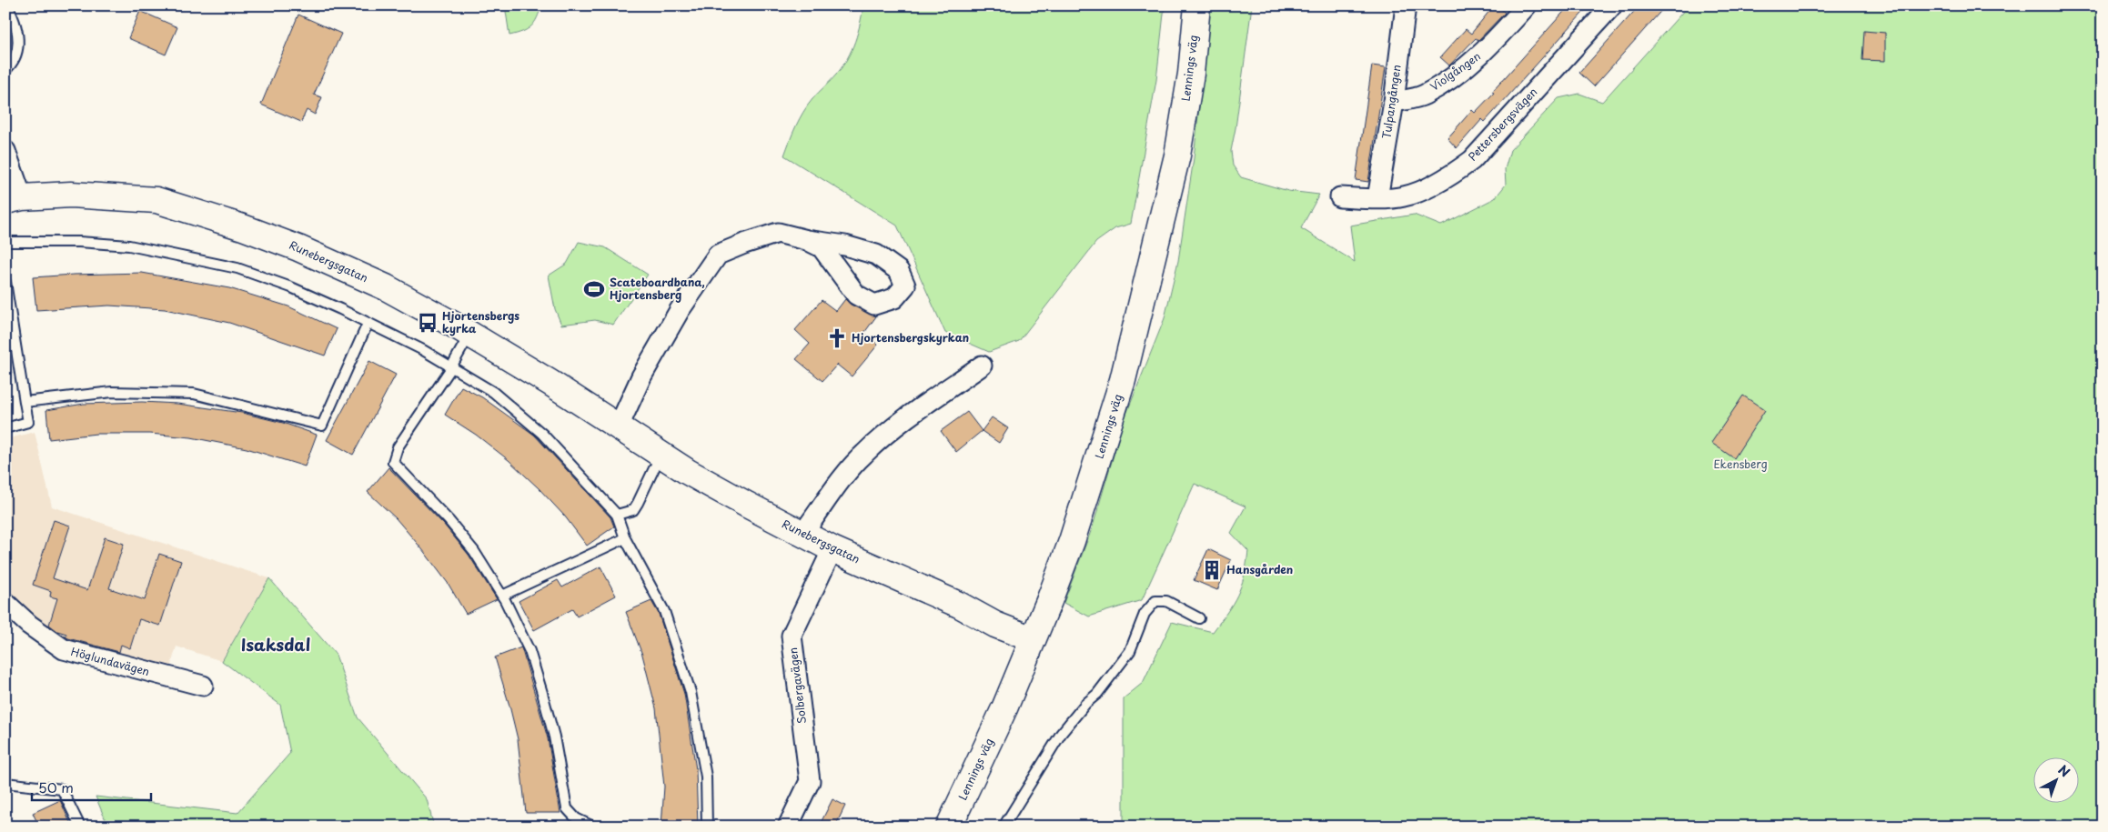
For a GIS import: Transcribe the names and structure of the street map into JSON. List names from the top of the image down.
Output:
{
  "streets": {
    "street": [
      "Lennings väg",
      "Violgången",
      "Tulpangången",
      "Pettersbergsvägen",
      "Runebergsgatan",
      "Höglundavägen",
      "Solbergavägen"
    ]
  },
  "crossings": [
    ["Lennings väg", "Runebergsgatan"],
    ["Violgången", "Tulpangången"],
    ["Tulpangången", "Pettersbergsvägen"],
    ["Runebergsgatan", "Solbergavägen"]
  ],
  "districts": ["Isaksdal"],
  "parks": ["Ekensberg"],
  "places": {
    "sports": ["Scateboardbana, Hjortensberg"],
    "bus stop": ["Hjortensbergs kyrka"],
    "church": ["Hjortensbergskyrkan"],
    "building": ["Hansgården"]
  },
  "scale_bar": "50 m",
  "north": "top right"
}
